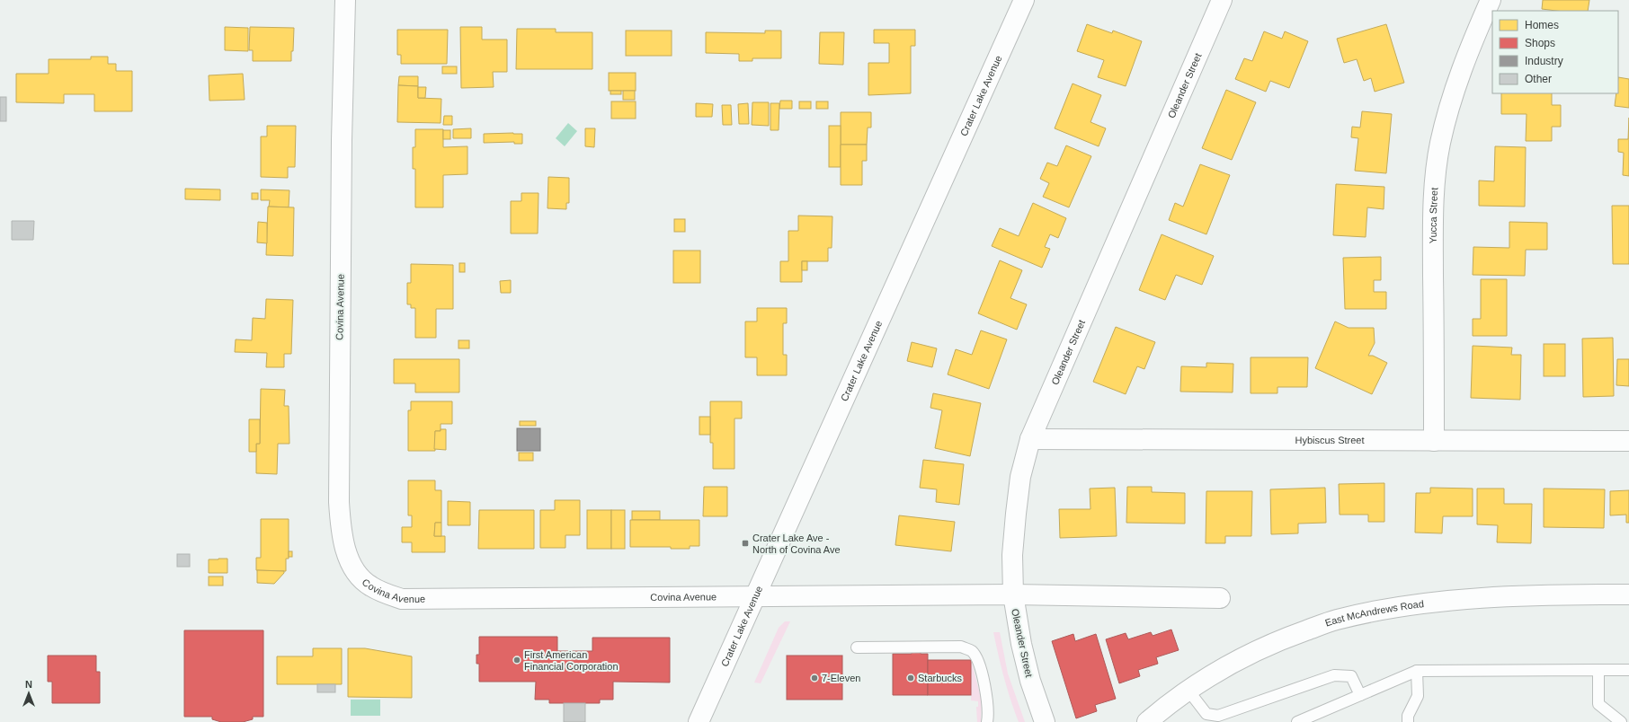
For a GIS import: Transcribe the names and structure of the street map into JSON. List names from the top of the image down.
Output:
{
  "streets": {
    "street": [
      "Oleander Street",
      "Crater Lake Avenue",
      "Yucca Street",
      "Covina Avenue",
      "Hybiscus Street",
      "East McAndrews Road"
    ]
  },
  "crossings": [
    ["Oleander Street", "Covina Avenue"],
    ["Oleander Street", "Hybiscus Street"],
    ["Crater Lake Avenue", "Covina Avenue"],
    ["Yucca Street", "Hybiscus Street"]
  ],
  "places": {
    "transit": ["Crater Lake Ave - North of Covina Ave"],
    "other": ["First American Financial Corporation", "7-Eleven", "Starbucks"]
  },
  "legend": [
    "Homes",
    "Shops",
    "Industry",
    "Other"
  ],
  "north": "top"
}
